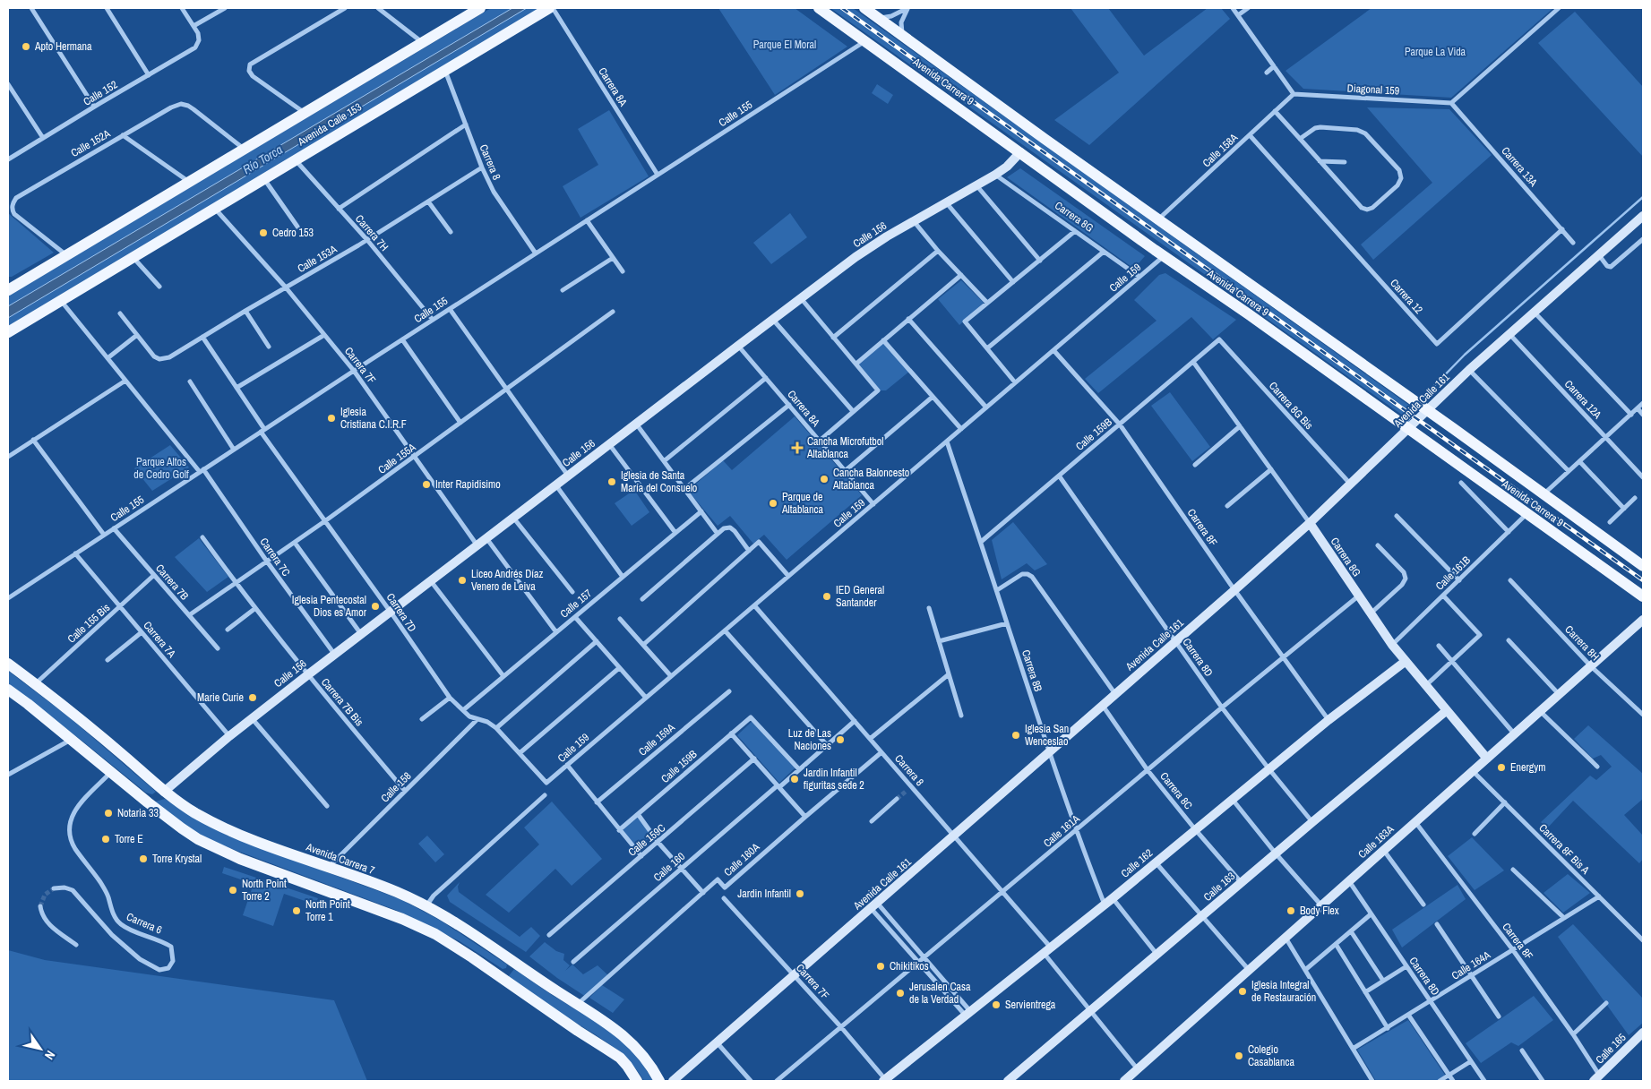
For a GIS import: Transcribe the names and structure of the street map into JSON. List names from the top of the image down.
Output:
{
  "streets": {
    "main road": ["Avenida Carrera 9", "Avenida Calle 153", "Avenida Carrera 7"],
    "street": [
      "Carrera 8A",
      "Diagonal 159",
      "Calle 152",
      "Calle 155",
      "Calle 152A",
      "Calle 158A",
      "Carrera 8",
      "Carrera 13A",
      "Carrera 8G",
      "Carrera 7H",
      "Calle 156",
      "Calle 153A",
      "Calle 159",
      "Carrera 12",
      "Carrera 7F",
      "Carrera 12A",
      "Avenida Calle 161",
      "Carrera 8G Bis",
      "Calle 159B",
      "Calle 155A",
      "Carrera 8F",
      "Carrera 7C",
      "Calle 161B",
      "Carrera 7B",
      "Calle 157",
      "Carrera 7D",
      "Calle 155 Bis",
      "Carrera 7A",
      "Carrera 8H",
      "Carrera 8D",
      "Carrera 8B",
      "Carrera 7B Bis",
      "Calle 159A",
      "Calle 158",
      "Carrera 8C",
      "Calle 161A",
      "Calle 159C",
      "Calle 163A",
      "Carrera 8F Bis A",
      "Calle 160A",
      "Calle 162",
      "Calle 160",
      "Calle 163",
      "Carrera 6",
      "Calle 164A",
      "Calle 165"
    ]
  },
  "crossings": [
    ["Avenida Carrera 9", "Calle 155"],
    ["Avenida Carrera 9", "Calle 158A"],
    ["Avenida Carrera 9", "Calle 156"],
    ["Avenida Carrera 9", "Calle 159"],
    ["Avenida Carrera 9", "Avenida Calle 161"],
    ["Avenida Carrera 9", "Calle 161B"],
    ["Carrera 8A", "Calle 155"],
    ["Carrera 8A", "Calle 156"],
    ["Carrera 8A", "Calle 159"],
    ["Diagonal 159", "Calle 158A"],
    ["Diagonal 159", "Carrera 13A"],
    ["Calle 155", "Carrera 8"],
    ["Calle 155", "Carrera 7H"],
    ["Calle 155", "Carrera 7F"],
    ["Calle 155", "Carrera 7C"],
    ["Calle 155", "Carrera 7B"],
    ["Calle 155", "Carrera 7D"],
    ["Calle 155", "Carrera 7A"],
    ["Avenida Calle 153", "Calle 152A"],
    ["Avenida Calle 153", "Carrera 8"],
    ["Avenida Calle 153", "Carrera 7H"],
    ["Avenida Calle 153", "Carrera 7F"],
    ["Avenida Calle 153", "Carrera 7C"],
    ["Calle 158A", "Carrera 12"],
    ["Carrera 8", "Calle 153A"],
    ["Carrera 8", "Calle 159"],
    ["Carrera 8", "Avenida Calle 161"],
    ["Carrera 8", "Calle 161A"],
    ["Carrera 8", "Calle 163A"],
    ["Carrera 8", "Calle 160A"],
    ["Carrera 8", "Calle 162"],
    ["Carrera 8", "Calle 160"],
    ["Carrera 8", "Calle 163"],
    ["Carrera 13A", "Carrera 12"],
    ["Carrera 8G", "Calle 156"],
    ["Carrera 8G", "Calle 159"],
    ["Carrera 8G", "Avenida Calle 161"],
    ["Carrera 8G", "Calle 159B"],
    ["Carrera 8G", "Calle 161B"],
    ["Carrera 8G", "Calle 161A"],
    ["Carrera 8G", "Calle 163A"],
    ["Carrera 8G", "Calle 162"],
    ["Carrera 8G", "Calle 163"],
    ["Carrera 7H", "Calle 153A"],
    ["Calle 156", "Carrera 7F"],
    ["Calle 156", "Carrera 7C"],
    ["Calle 156", "Carrera 7D"],
    ["Calle 156", "Carrera 7A"],
    ["Calle 156", "Carrera 7B Bis"],
    ["Calle 156", "Avenida Carrera 7"],
    ["Calle 153A", "Carrera 7F"],
    ["Calle 153A", "Carrera 7D"],
    ["Calle 159", "Carrera 8F"],
    ["Calle 159", "Carrera 7D"],
    ["Calle 159", "Carrera 8B"],
    ["Carrera 7F", "Avenida Calle 161"],
    ["Carrera 7F", "Calle 155A"],
    ["Carrera 7F", "Calle 161A"],
    ["Carrera 7F", "Calle 162"],
    ["Carrera 12A", "Avenida Calle 161"],
    ["Avenida Calle 161", "Carrera 8G Bis"],
    ["Avenida Calle 161", "Carrera 8F"],
    ["Avenida Calle 161", "Carrera 8D"],
    ["Avenida Calle 161", "Carrera 8B"],
    ["Avenida Calle 161", "Carrera 8C"],
    ["Carrera 8G Bis", "Calle 159B"],
    ["Calle 159B", "Carrera 8F"],
    ["Calle 159B", "Carrera 8D"],
    ["Calle 159B", "Carrera 8B"],
    ["Calle 159B", "Calle 160"],
    ["Calle 155A", "Carrera 7C"],
    ["Calle 155A", "Carrera 7B"],
    ["Calle 155A", "Carrera 7D"],
    ["Calle 155A", "Carrera 7B Bis"],
    ["Carrera 8F", "Calle 161A"],
    ["Carrera 8F", "Calle 163A"],
    ["Carrera 8F", "Calle 162"],
    ["Carrera 8F", "Calle 164A"],
    ["Carrera 8F", "Calle 165"],
    ["Carrera 7B", "Calle 155 Bis"],
    ["Calle 157", "Carrera 7D"],
    ["Carrera 7D", "Calle 158"],
    ["Calle 155 Bis", "Carrera 7A"],
    ["Calle 155 Bis", "Avenida Carrera 7"],
    ["Carrera 8H", "Calle 163A"],
    ["Carrera 8D", "Calle 161A"],
    ["Carrera 8D", "Calle 163A"],
    ["Carrera 8D", "Calle 162"],
    ["Carrera 8D", "Calle 163"],
    ["Carrera 8D", "Calle 164A"],
    ["Carrera 8B", "Calle 161A"],
    ["Carrera 8B", "Calle 162"],
    ["Carrera 7B Bis", "Calle 158"],
    ["Calle 158", "Avenida Carrera 7"],
    ["Carrera 8C", "Calle 161A"],
    ["Carrera 8C", "Calle 162"],
    ["Carrera 8C", "Calle 163"],
    ["Calle 163A", "Carrera 8F Bis A"],
    ["Carrera 8F Bis A", "Calle 164A"],
    ["Avenida Carrera 7", "Calle 160A"]
  ],
  "water": ["Río Torca"],
  "parks": ["Parque El Moral", "Parque La Vida", "Parque Altos de Cedro Golf"],
  "places": {
    "other": [
      "Apto Hermana",
      "Cedro 153",
      "Iglesia Cristiana C.I.R.F",
      "Cancha Baloncesto Altablanca",
      "Iglesia de Santa María del Consuelo",
      "Inter Rapidisimo",
      "Parque de Altablanca",
      "Liceo Andrés Díaz Venero de Leiva",
      "IED General Santander",
      "Iglesia Pentecostal Dios es Amor",
      "Marie Curie",
      "Iglesia San Wenceslao",
      "Luz de Las Naciones",
      "Energym",
      "Jardin Infantil figuritas sede 2",
      "Notaria 33",
      "Torre E",
      "Torre Krystal",
      "North Point Torre 2",
      "Jardin Infantil",
      "North Point Torre 1",
      "Body Flex",
      "Chikitikos",
      "Iglesia Integral de Restauración",
      "Jerusalen Casa de la Verdad",
      "Servientrega",
      "Colegio Casablanca"
    ],
    "health": ["Cancha Microfutbol Altablanca"]
  },
  "north": "bottom right"
}
